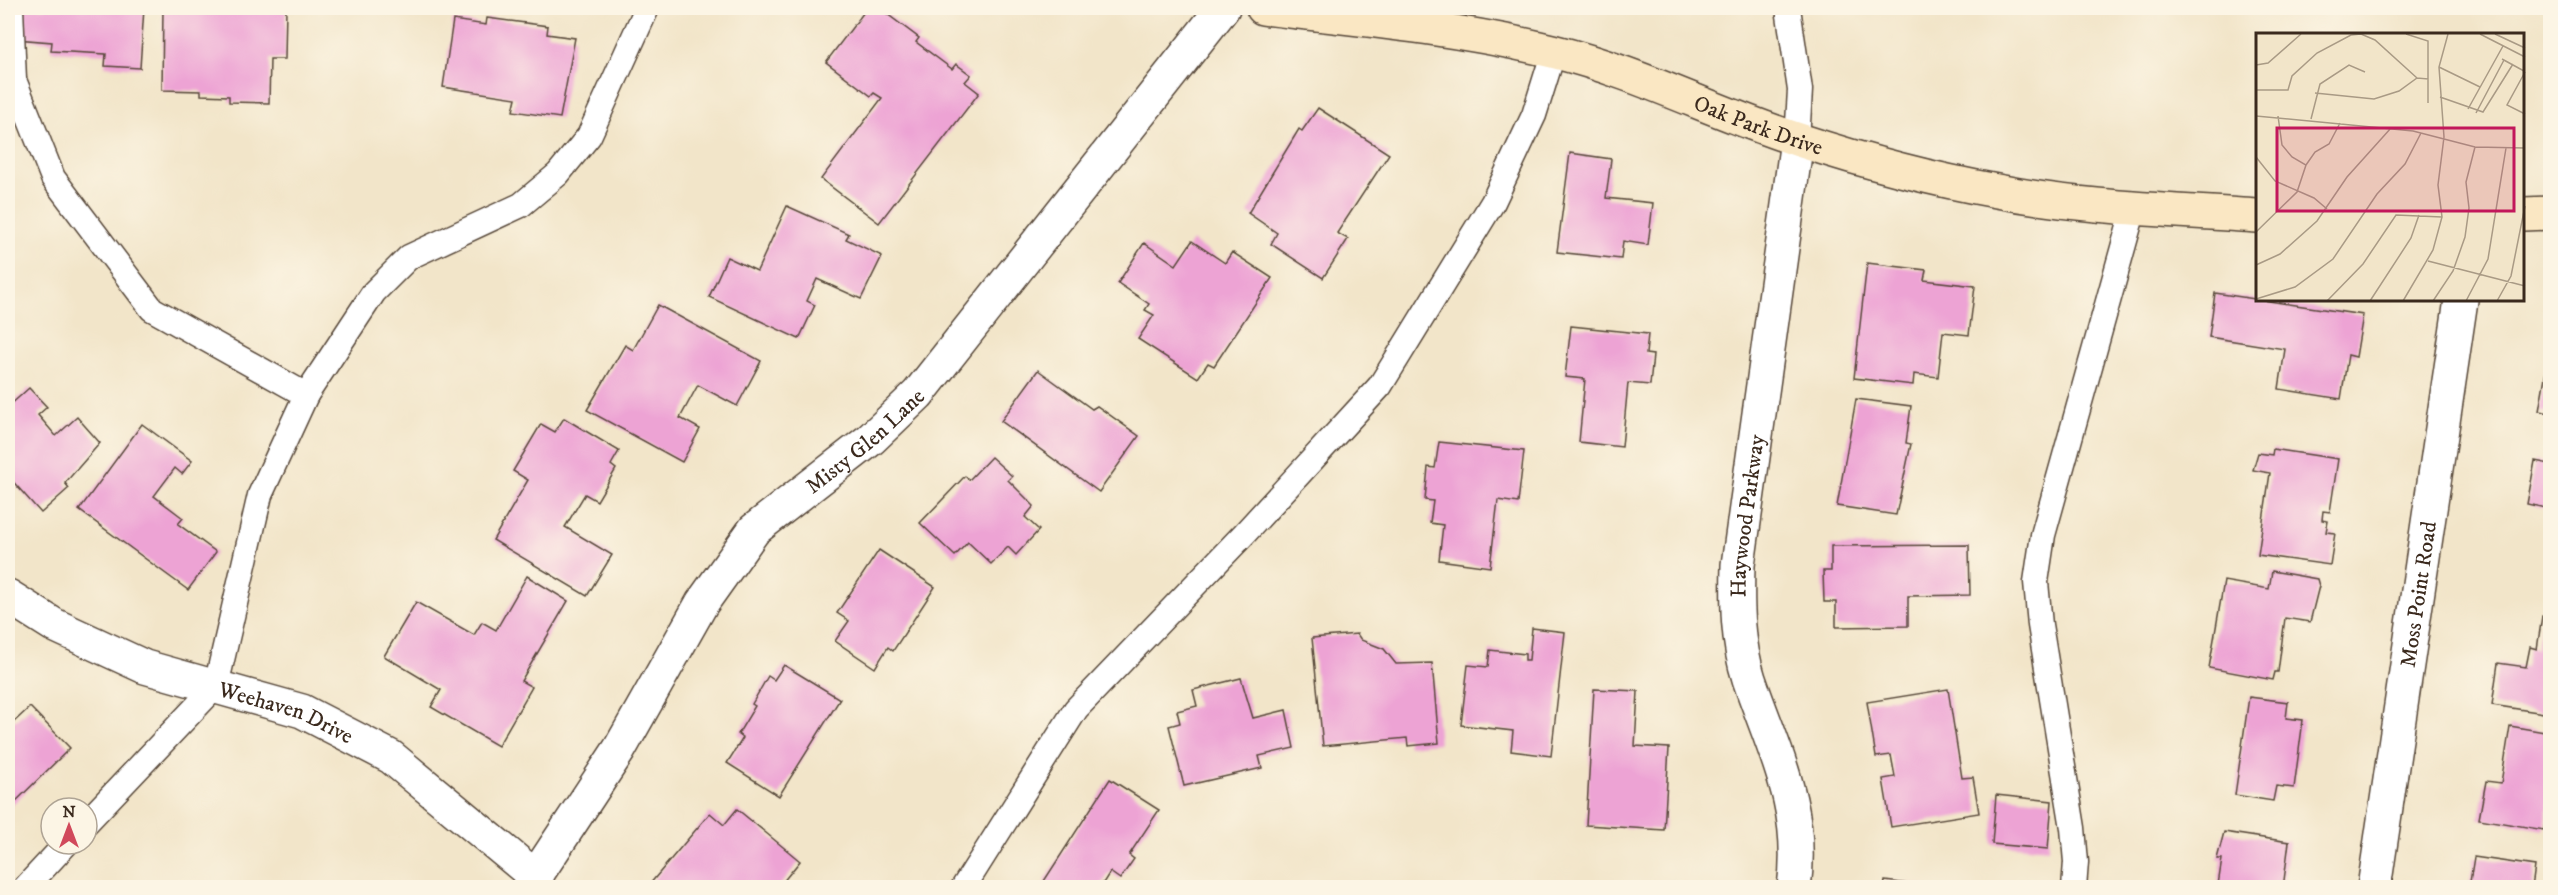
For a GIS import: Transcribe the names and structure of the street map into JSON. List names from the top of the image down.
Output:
{
  "streets": {
    "street": [
      "Oak Park Drive",
      "Misty Glen Lane",
      "Haywood Parkway",
      "Moss Point Road",
      "Weehaven Drive"
    ]
  },
  "crossings": [
    ["Oak Park Drive", "Haywood Parkway"],
    ["Misty Glen Lane", "Weehaven Drive"]
  ],
  "north": "top"
}
